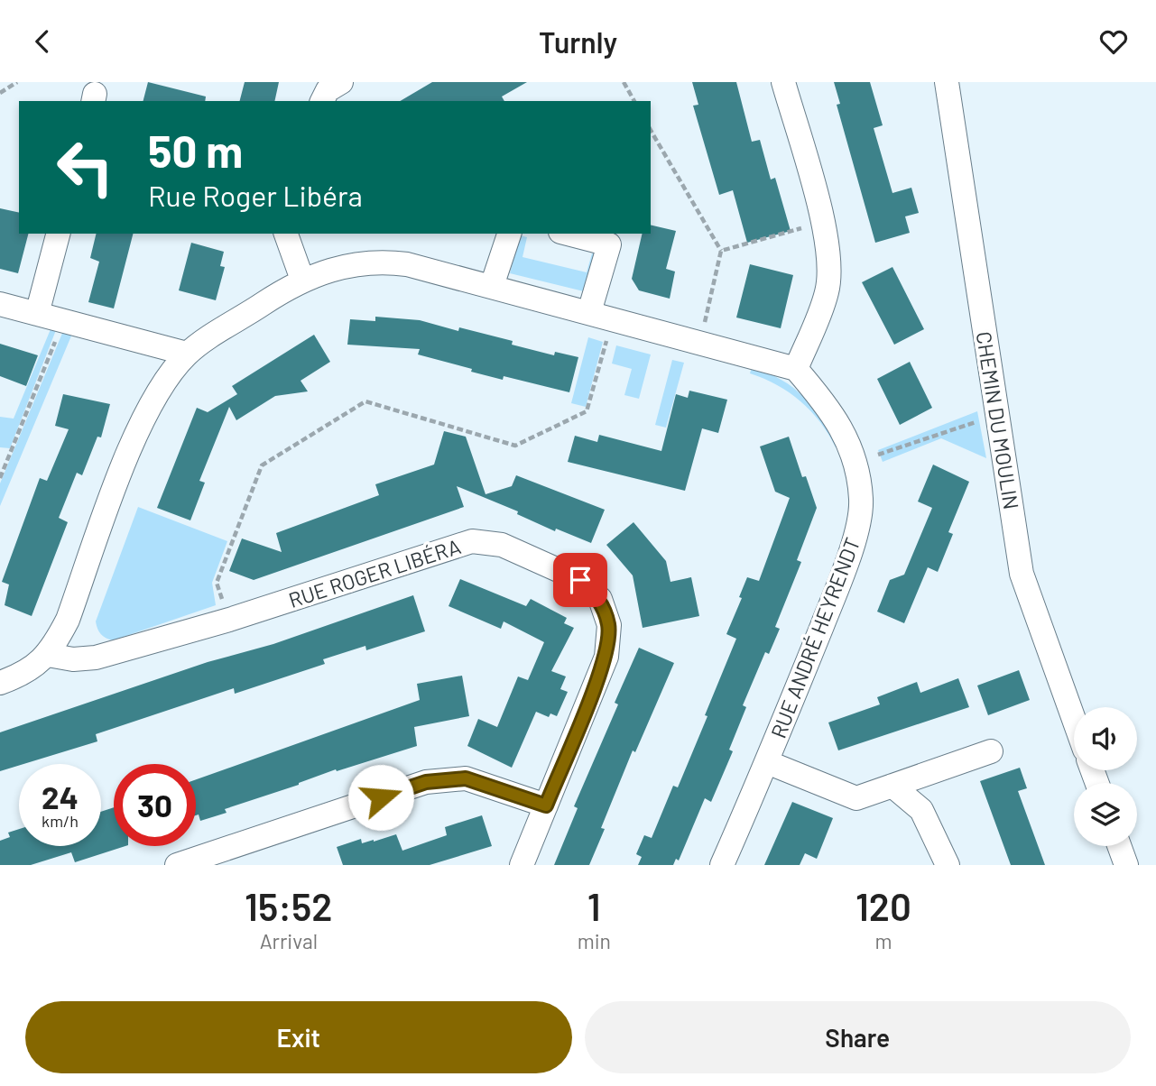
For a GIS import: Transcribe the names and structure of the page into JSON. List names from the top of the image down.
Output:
{
  "streets": {
    "street": ["CHEMIN DU MOULIN", "RUE ROGER LIBÉRA", "RUE ANDRÉ HEYRENDT"]
  },
  "page": {
    "header": "Turnly",
    "turn": ["50 m", "Rue Roger Libéra"],
    "speed": "24 km/h",
    "limit": "30",
    "eta": [
      "15:52",
      "Arrival",
      "1",
      "min",
      "120",
      "m"
    ],
    "buttons": ["Exit", "Share"]
  }
}
